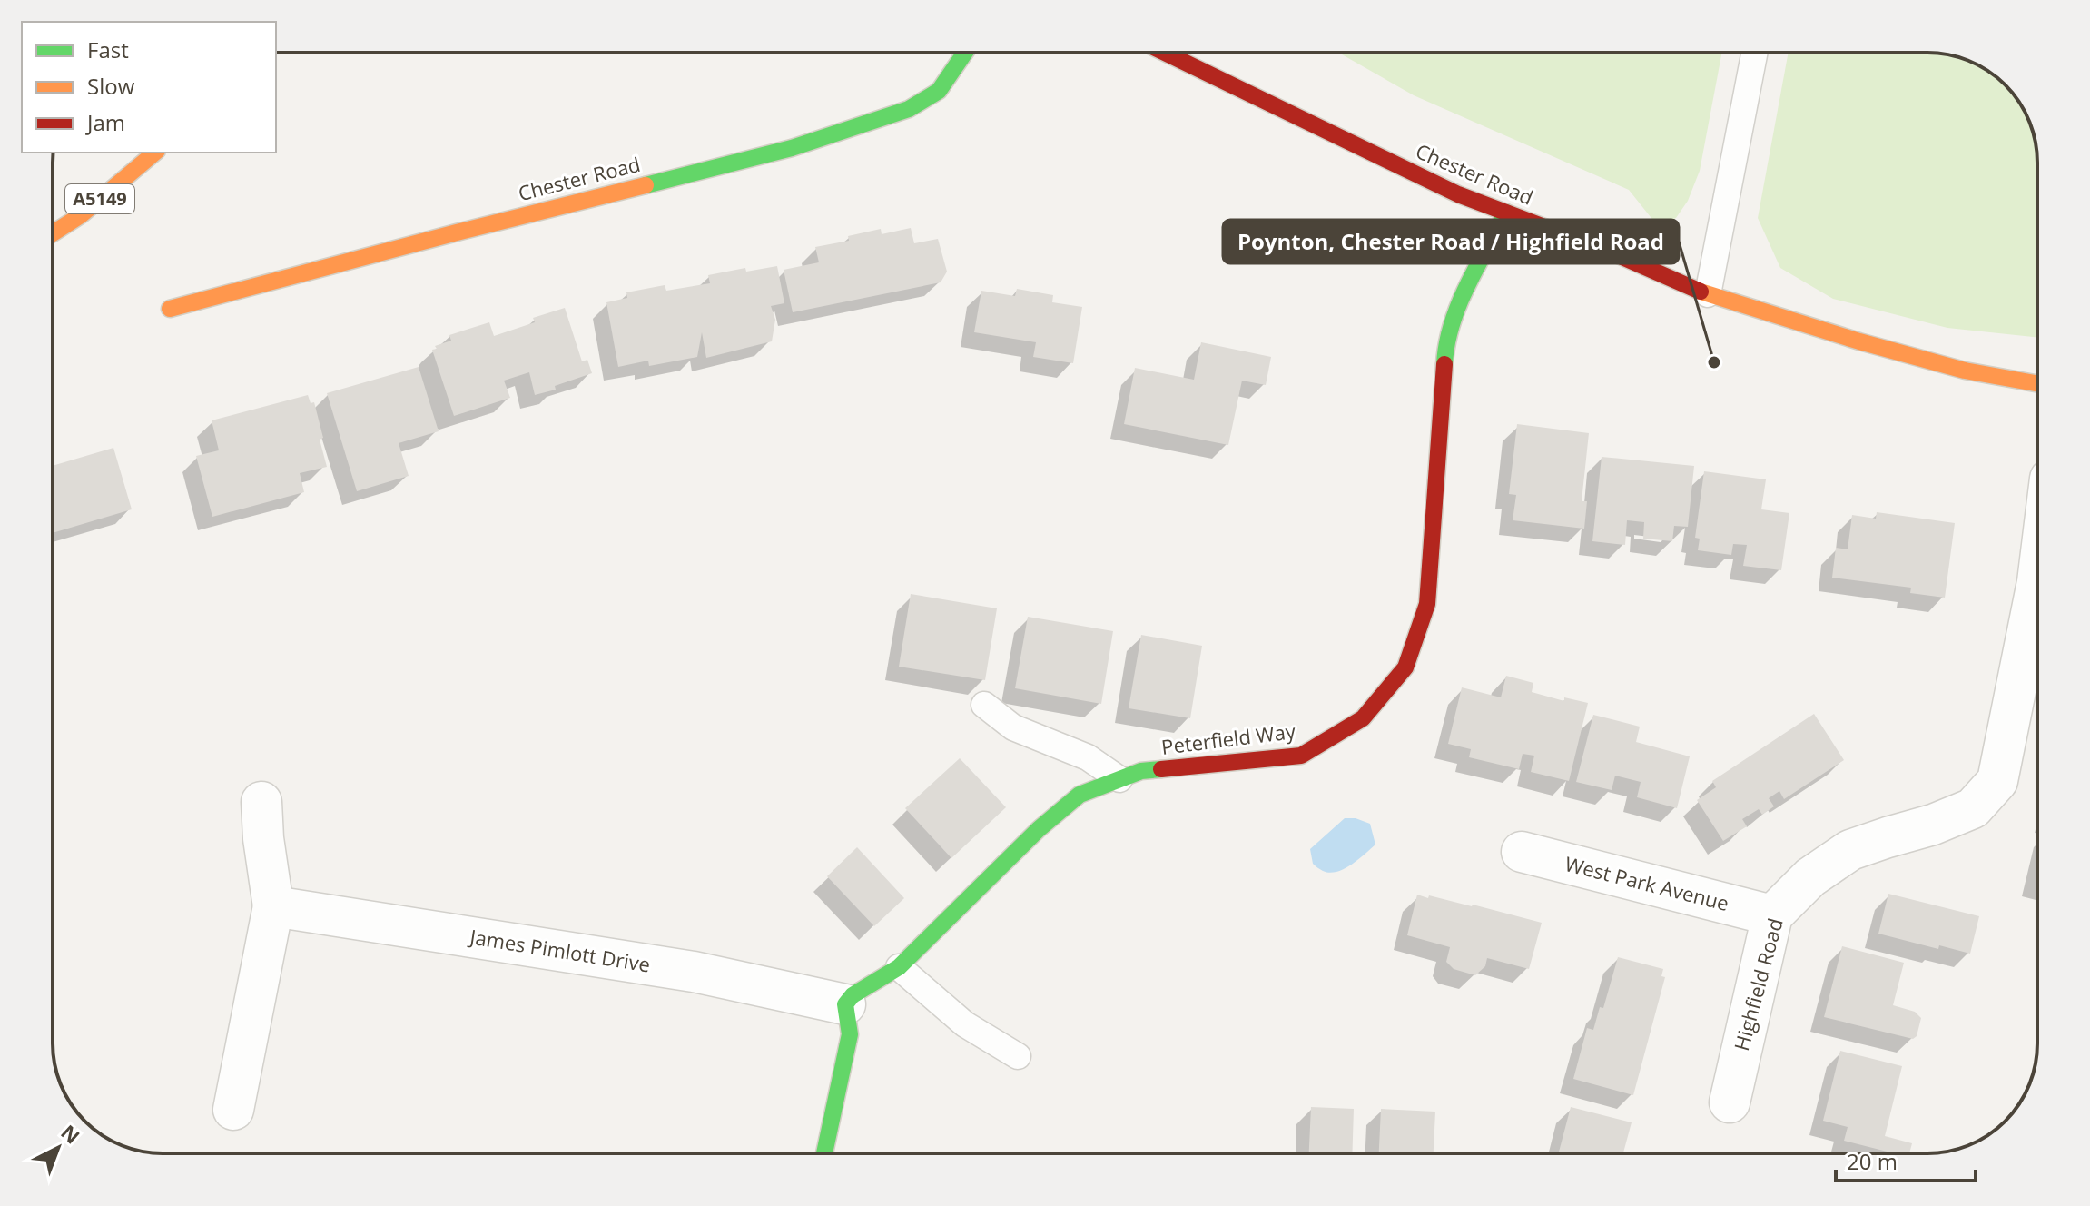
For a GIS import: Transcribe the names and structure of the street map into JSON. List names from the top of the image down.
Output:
{
  "streets": {
    "street": [
      "Chester Road",
      "A5149",
      "Peterfield Way",
      "West Park Avenue",
      "James Pimlott Drive",
      "Highfield Road"
    ]
  },
  "crossings": [
    ["Chester Road", "Peterfield Way"],
    ["Peterfield Way", "James Pimlott Drive"],
    ["West Park Avenue", "Highfield Road"]
  ],
  "places": ["Poynton, Chester Road / Highfield Road"],
  "legend": ["Fast", "Slow", "Jam"],
  "scale_bar": "20 m",
  "north": "top right"
}
